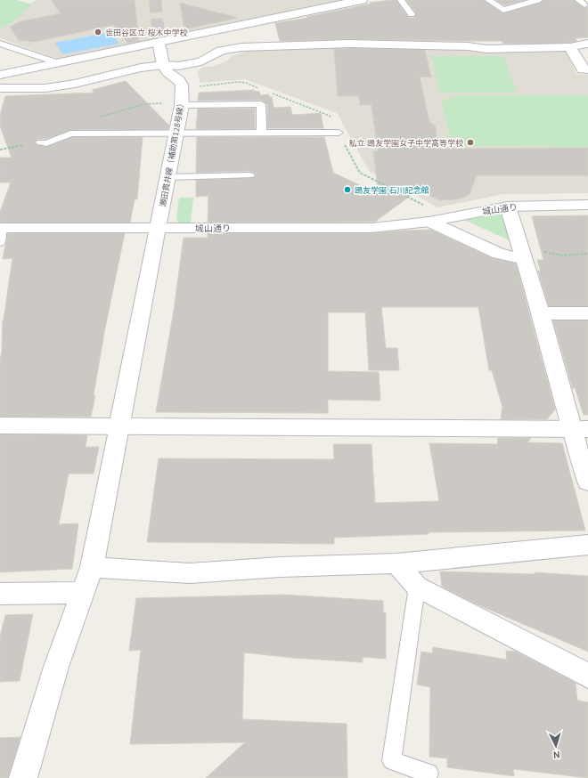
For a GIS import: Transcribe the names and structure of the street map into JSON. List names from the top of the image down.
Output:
{
  "streets": {
    "street": ["瀬田貫井線（補助第128号線）", "城山通り"]
  },
  "crossings": [
    ["瀬田貫井線（補助第128号線）", "城山通り"]
  ],
  "places": ["世田谷区立 桜木中学校", "私立 鴎友学園女子中学高等学校", "鴎友学園 石川記念館"],
  "north": "bottom"
}
